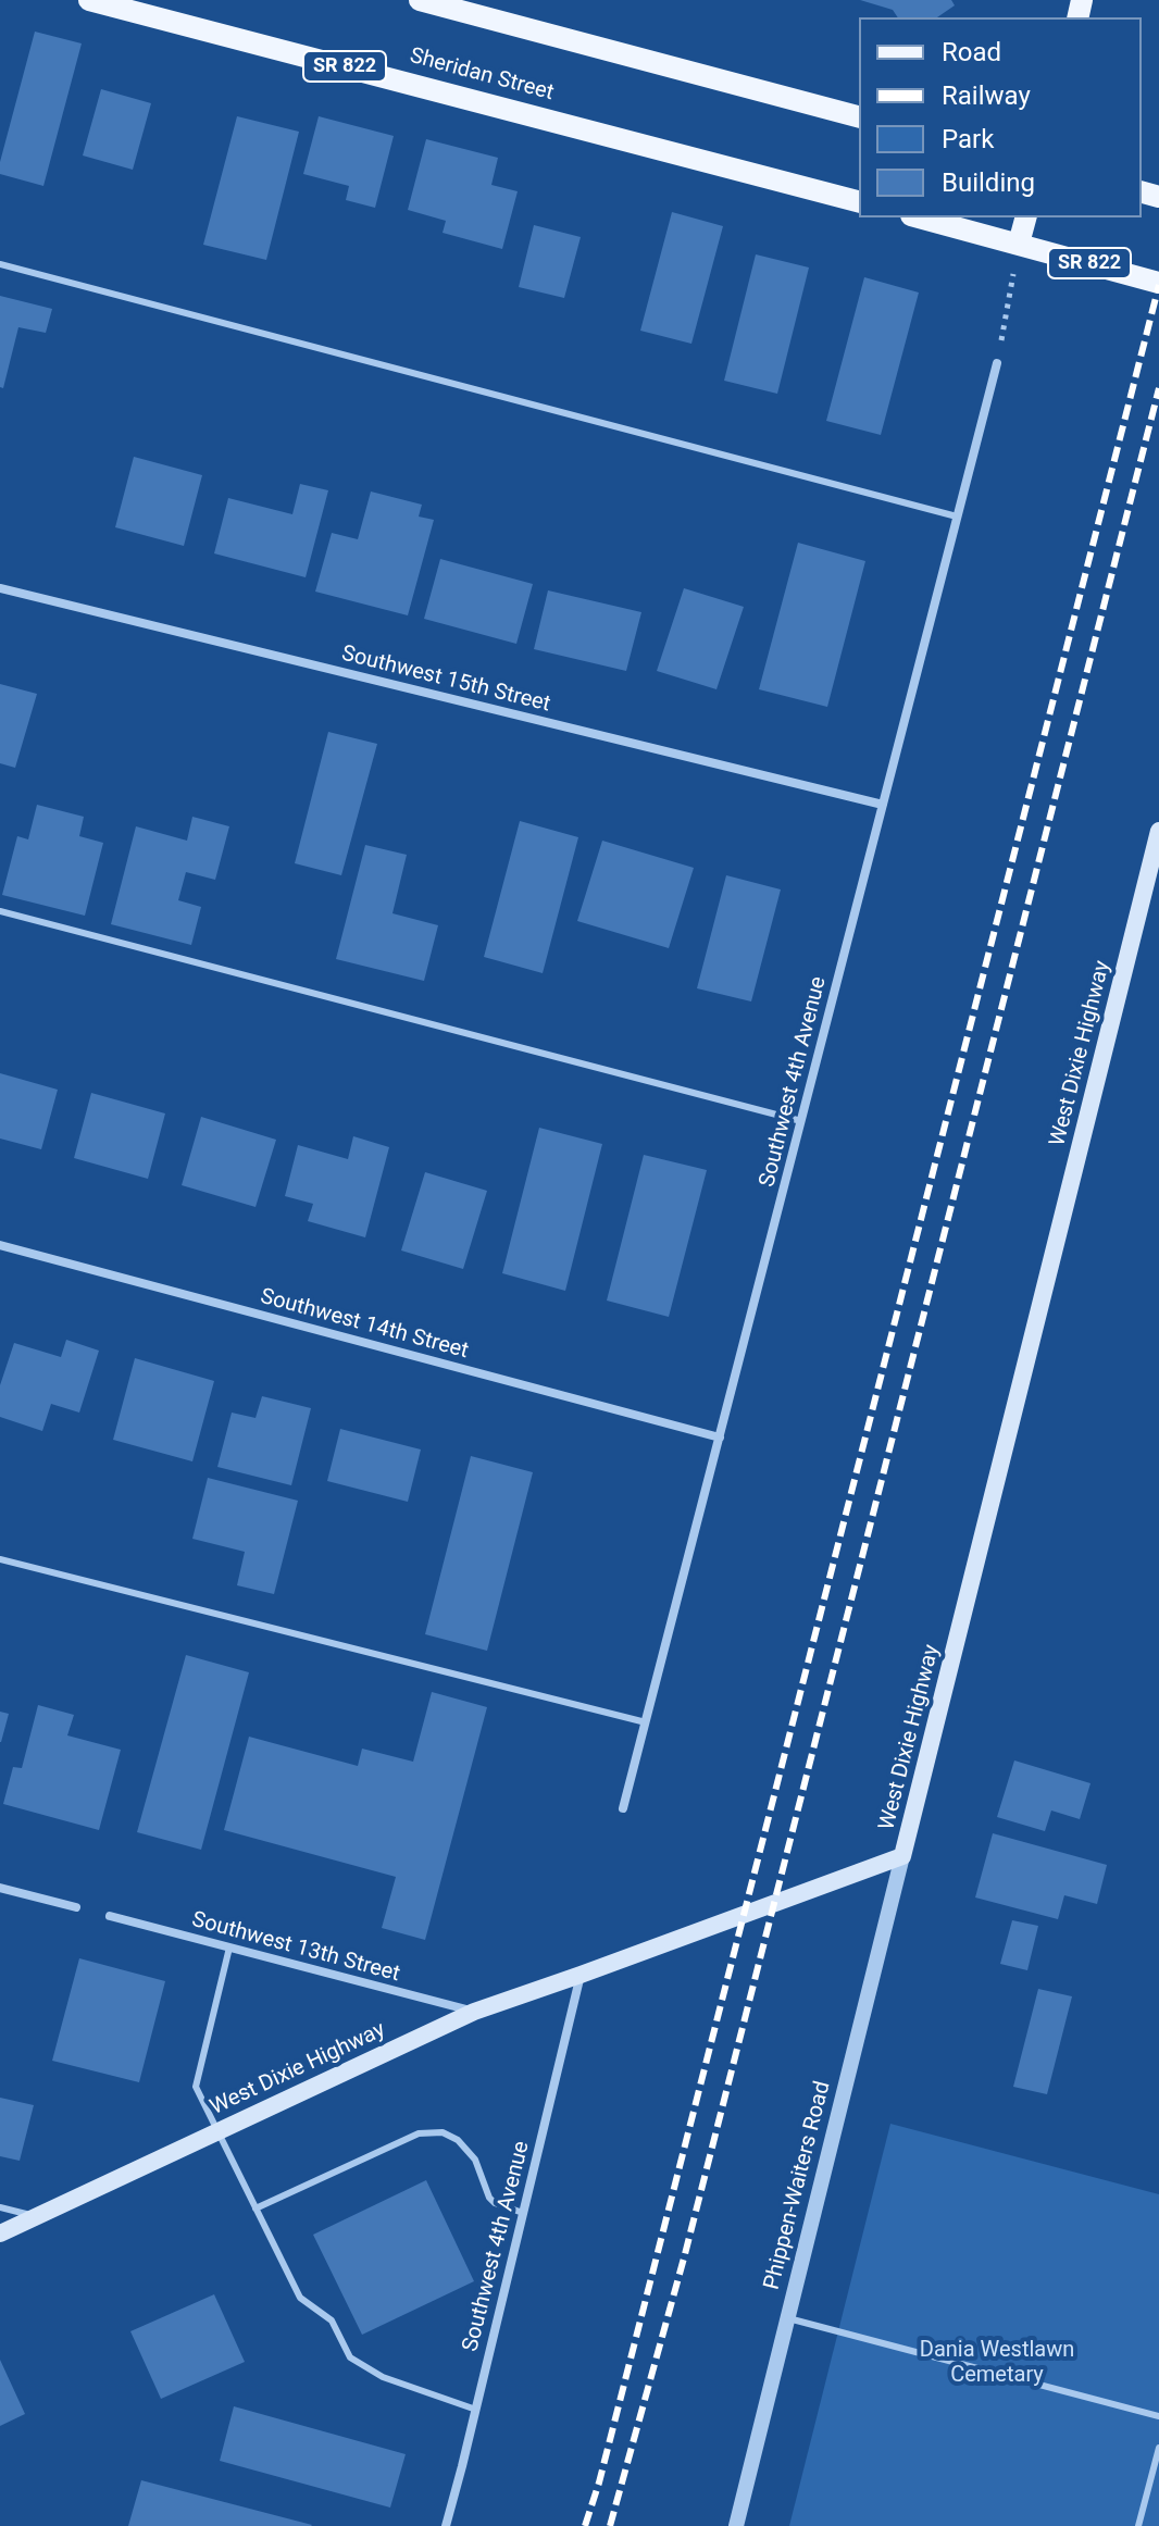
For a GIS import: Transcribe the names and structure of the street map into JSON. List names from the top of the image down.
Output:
{
  "streets": {
    "main road": ["SR 822", "Sheridan Street", "West Dixie Highway"],
    "street": [
      "Southwest 15th Street",
      "Southwest 4th Avenue",
      "Southwest 14th Street",
      "Southwest 13th Street",
      "Phippen-Waiters Road"
    ]
  },
  "crossings": [
    ["Southwest 15th Street", "Southwest 4th Avenue"],
    ["West Dixie Highway", "Southwest 4th Avenue"],
    ["West Dixie Highway", "Southwest 13th Street"],
    ["West Dixie Highway", "Phippen-Waiters Road"],
    ["Southwest 4th Avenue", "Southwest 14th Street"]
  ],
  "parks": ["Dania Westlawn Cemetary"],
  "legend": [
    "Road",
    "Railway",
    "Park",
    "Building"
  ]
}
